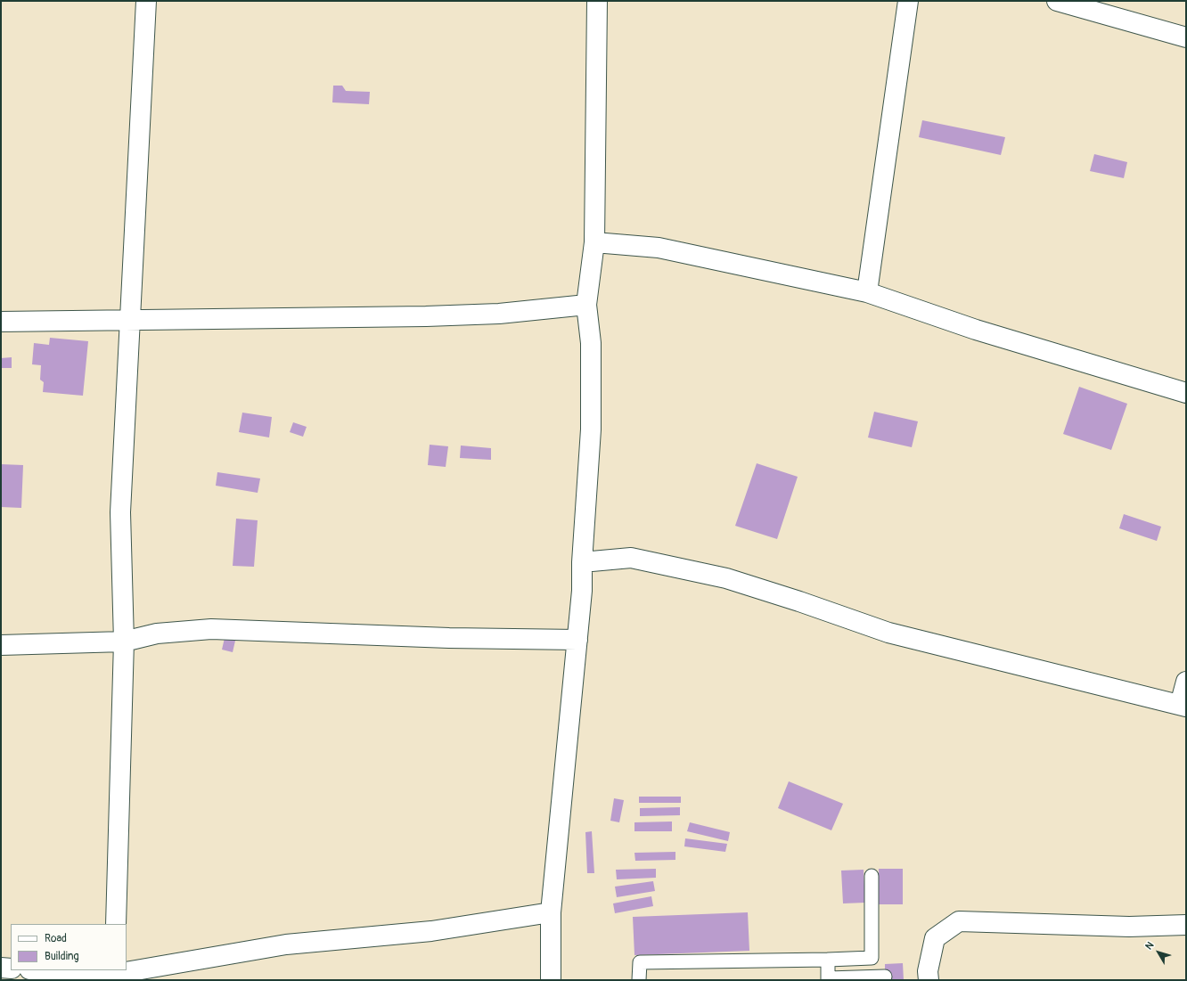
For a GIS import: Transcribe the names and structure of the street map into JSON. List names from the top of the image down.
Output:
{
  "legend": ["Road", "Building"],
  "north": "top left"
}
